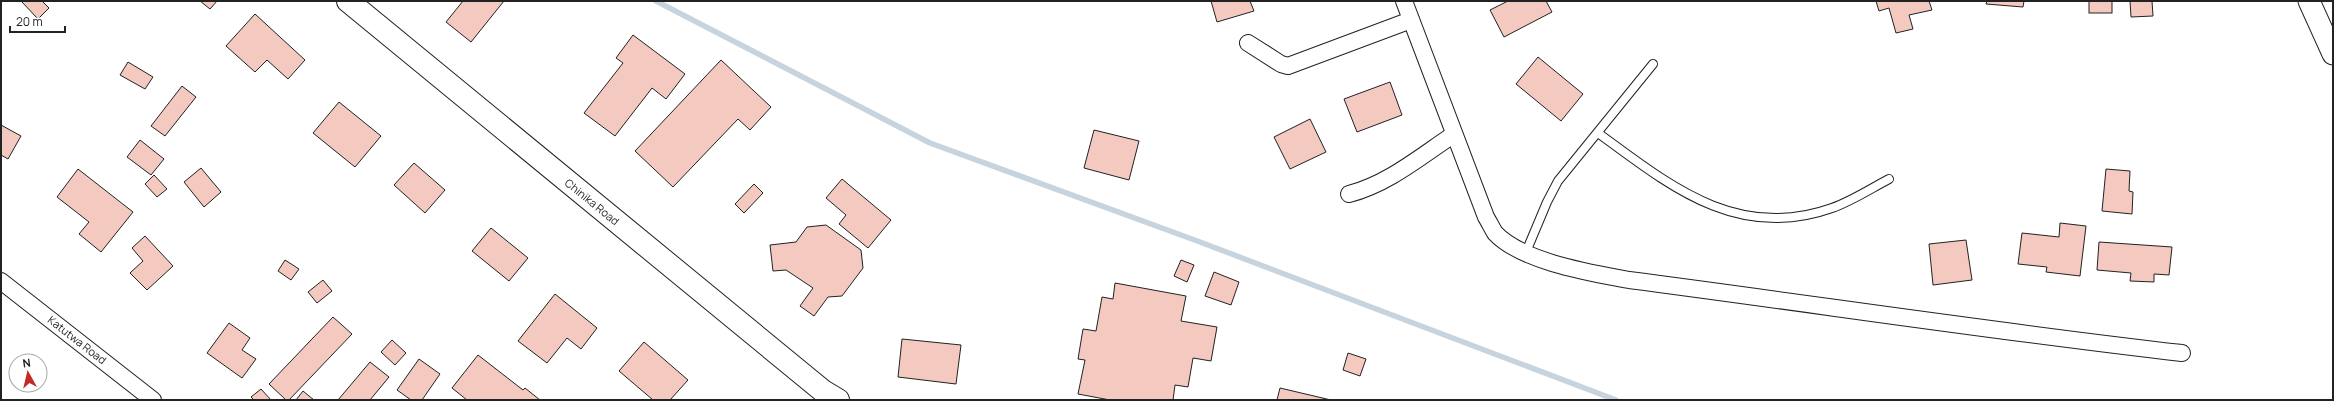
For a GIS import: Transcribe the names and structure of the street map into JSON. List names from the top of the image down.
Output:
{
  "streets": {
    "main road": ["Chinika Road"],
    "street": ["Katutwa Road"]
  },
  "scale_bar": "20 m",
  "north": "top"
}
